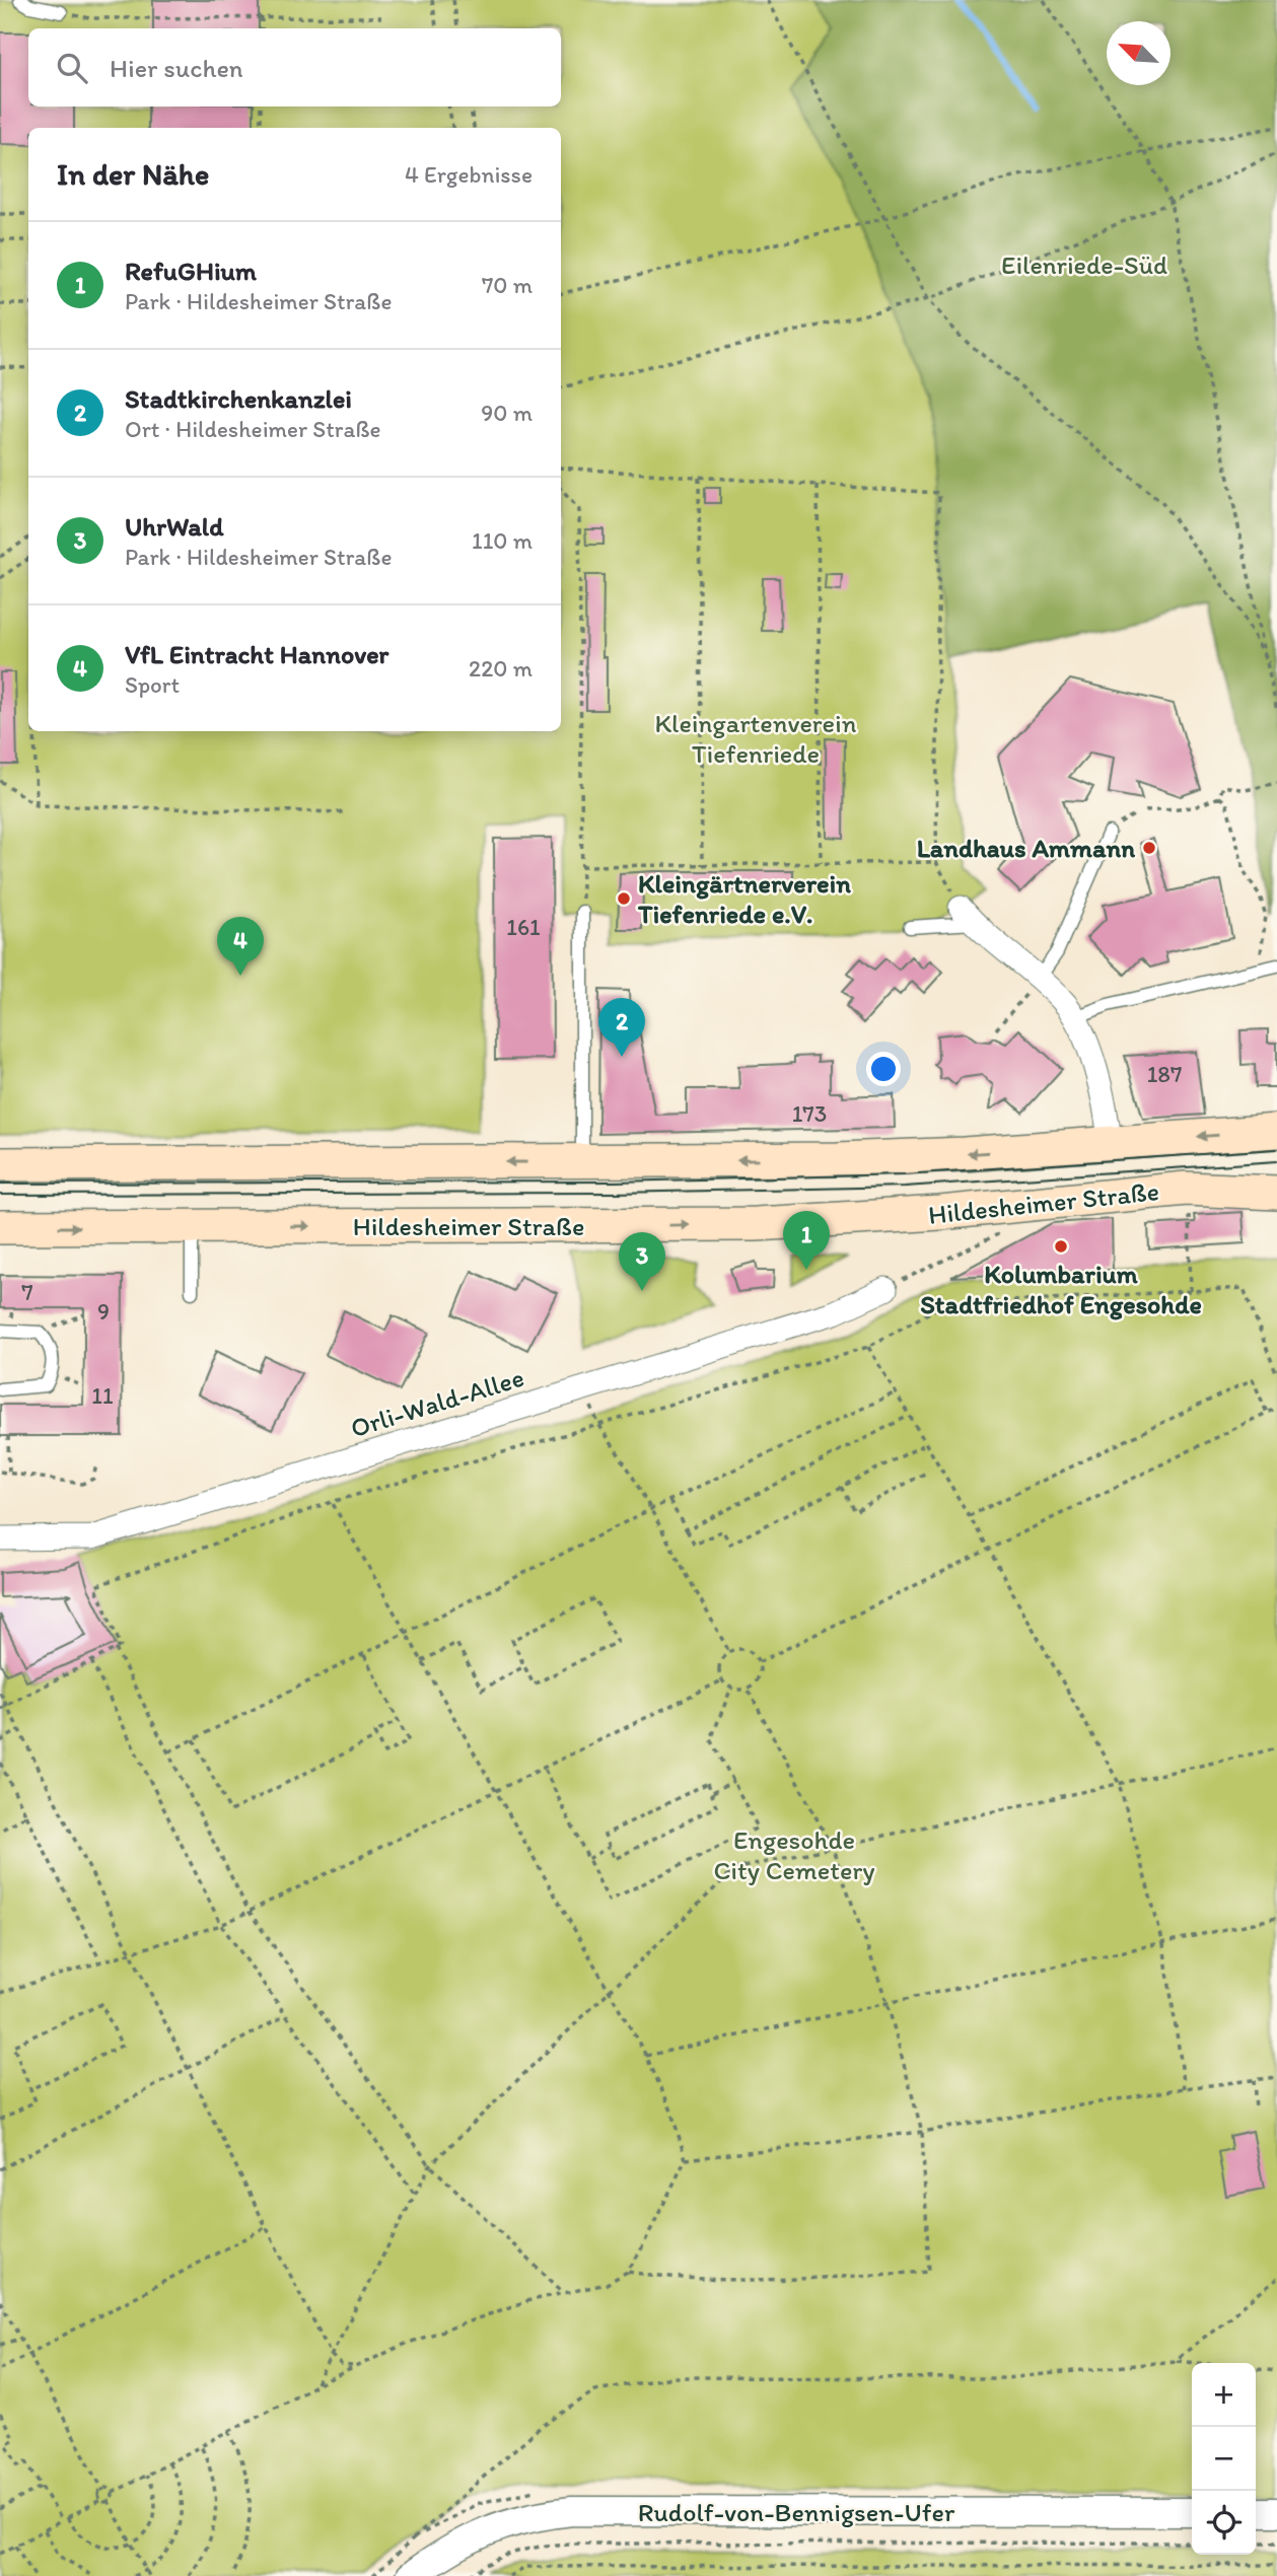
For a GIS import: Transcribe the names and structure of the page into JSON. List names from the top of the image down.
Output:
{
  "streets": {
    "main road": ["Hildesheimer Straße"],
    "street": ["Orli-Wald-Allee", "Rudolf-von-Bennigsen-Ufer"]
  },
  "parks": ["Eilenriede-Süd", "Kleingartenverein Tiefenriede", "Engesohde City Cemetery"],
  "places": ["Landhaus Ammann", "Kleingärtnerverein Tiefenriede e.V.", "Kolumbarium Stadtfriedhof Engesohde"],
  "house_numbers": [
    "161",
    "187",
    "173",
    "7",
    "9",
    "11"
  ],
  "north": "top left",
  "page": {
    "search": "Hier suchen",
    "heading": ["In der Nähe", "4 Ergebnisse"],
    "list": [
      {
        "mark": "1",
        "name": "RefuGHium",
        "note": "Park · Hildesheimer Straße",
        "value": "70 m"
      },
      {
        "mark": "2",
        "name": "Stadtkirchenkanzlei",
        "note": "Ort · Hildesheimer Straße",
        "value": "90 m"
      },
      {
        "mark": "3",
        "name": "UhrWald",
        "note": "Park · Hildesheimer Straße",
        "value": "110 m"
      },
      {
        "mark": "4",
        "name": "VfL Eintracht Hannover",
        "note": "Sport",
        "value": "220 m"
      }
    ],
    "pins": [
      "4",
      "2",
      "1",
      "3"
    ],
    "map_buttons": ["+", "−"]
  }
}
